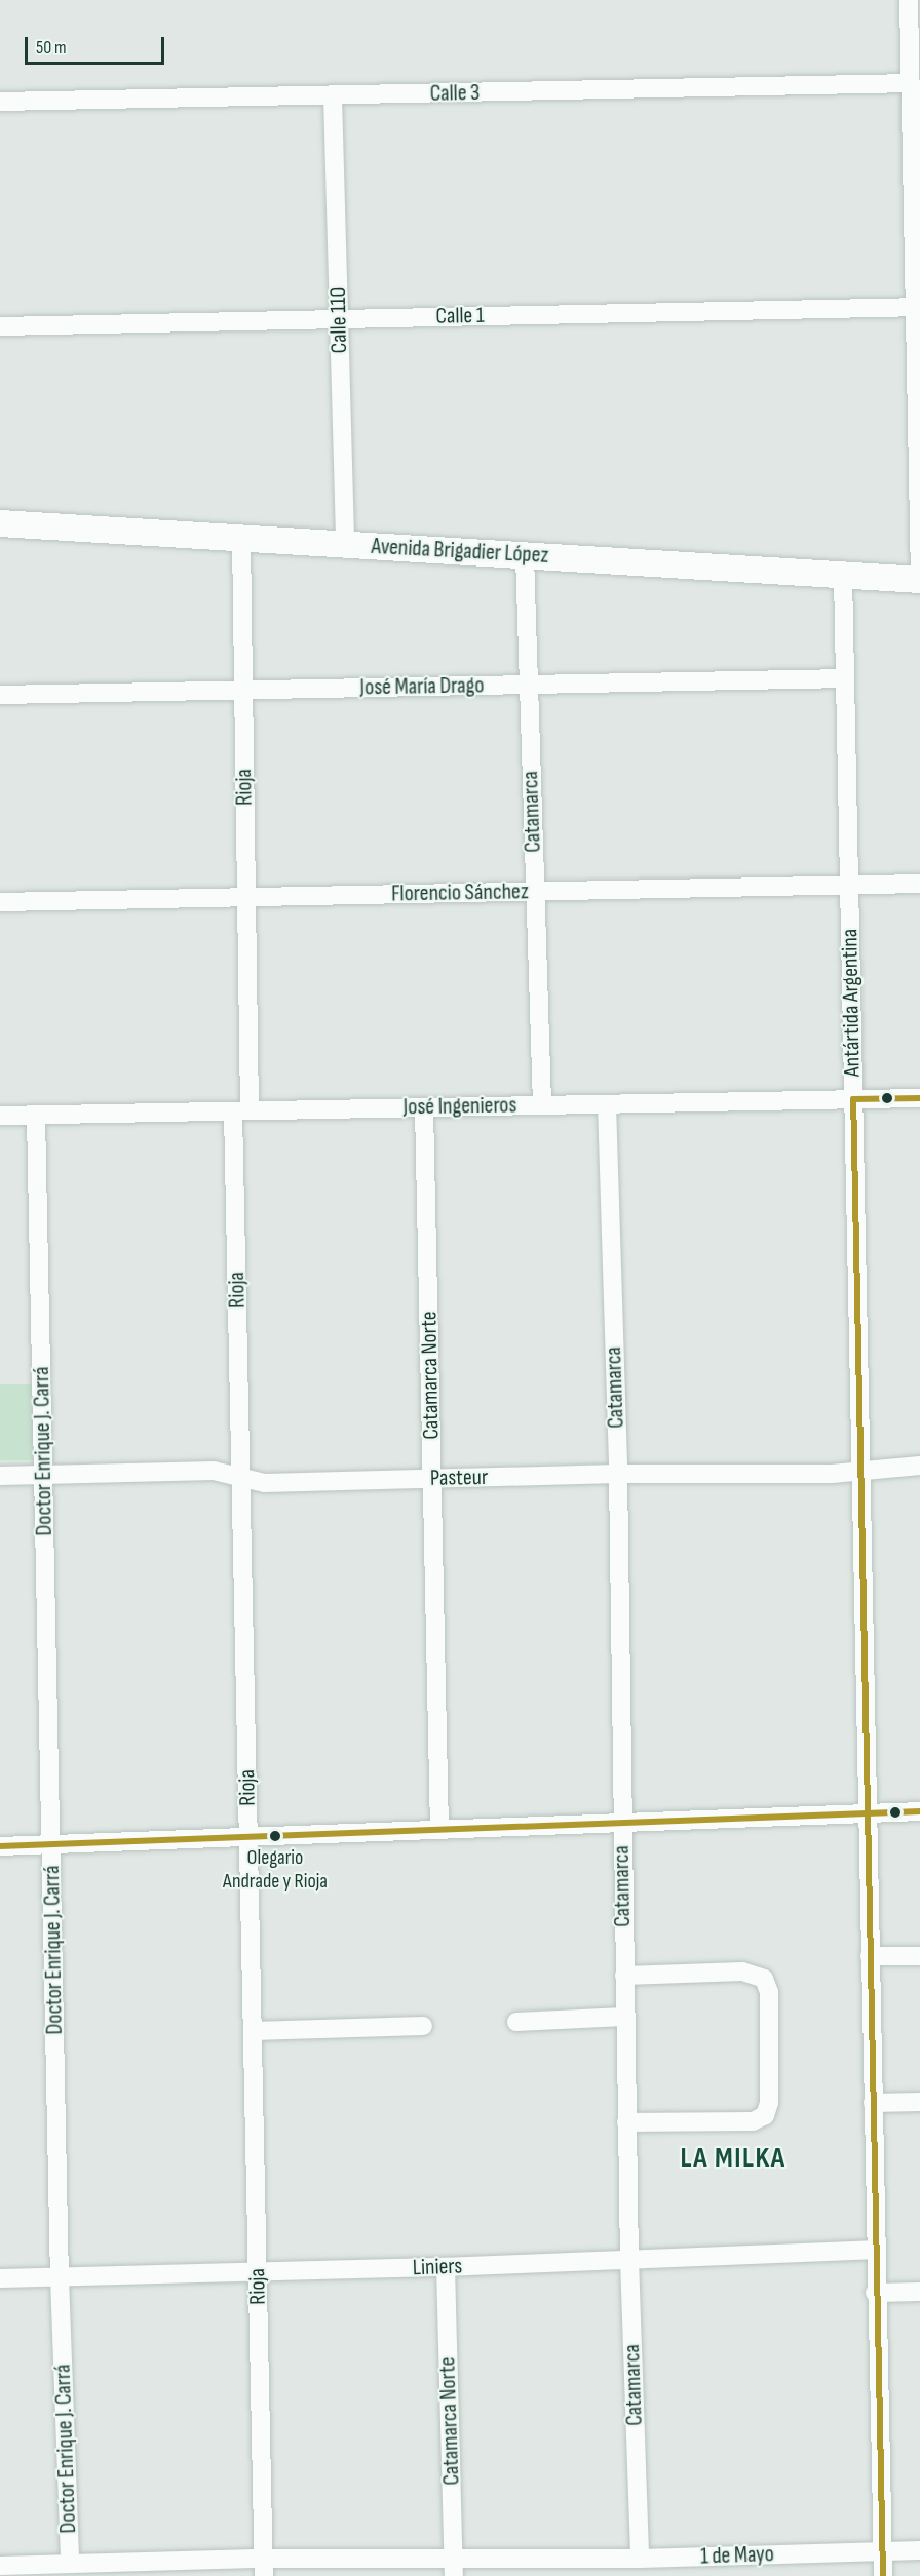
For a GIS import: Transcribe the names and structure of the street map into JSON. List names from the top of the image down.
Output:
{
  "streets": {
    "street": [
      "Calle 3",
      "Calle 1",
      "Calle 110",
      "Avenida Brigadier López",
      "José María Drago",
      "Rioja",
      "Catamarca",
      "Florencio Sánchez",
      "Antártida Argentina",
      "José Ingenieros",
      "Catamarca Norte",
      "Doctor Enrique J. Carrá",
      "Pasteur",
      "Liniers",
      "1 de Mayo"
    ]
  },
  "crossings": [
    ["Calle 3", "Calle 110"],
    ["Calle 1", "Calle 110"],
    ["Calle 110", "Avenida Brigadier López"],
    ["Avenida Brigadier López", "Rioja"],
    ["Avenida Brigadier López", "Catamarca"],
    ["Avenida Brigadier López", "Antártida Argentina"],
    ["José María Drago", "Rioja"],
    ["José María Drago", "Catamarca"],
    ["José María Drago", "Antártida Argentina"],
    ["Rioja", "Florencio Sánchez"],
    ["Rioja", "José Ingenieros"],
    ["Rioja", "Pasteur"],
    ["Rioja", "Liniers"],
    ["Rioja", "1 de Mayo"],
    ["Catamarca", "Florencio Sánchez"],
    ["Catamarca", "José Ingenieros"],
    ["Catamarca", "Pasteur"],
    ["Catamarca", "Liniers"],
    ["Catamarca", "1 de Mayo"],
    ["Florencio Sánchez", "Antártida Argentina"],
    ["Antártida Argentina", "José Ingenieros"],
    ["Antártida Argentina", "Pasteur"],
    ["Antártida Argentina", "Liniers"],
    ["Antártida Argentina", "1 de Mayo"],
    ["José Ingenieros", "Catamarca Norte"],
    ["José Ingenieros", "Doctor Enrique J. Carrá"],
    ["Catamarca Norte", "Pasteur"],
    ["Catamarca Norte", "Liniers"],
    ["Catamarca Norte", "1 de Mayo"],
    ["Doctor Enrique J. Carrá", "Pasteur"],
    ["Doctor Enrique J. Carrá", "Liniers"],
    ["Doctor Enrique J. Carrá", "1 de Mayo"]
  ],
  "districts": ["LA MILKA"],
  "places": ["Olegario Andrade y Rioja"],
  "scale_bar": "50 m"
}
